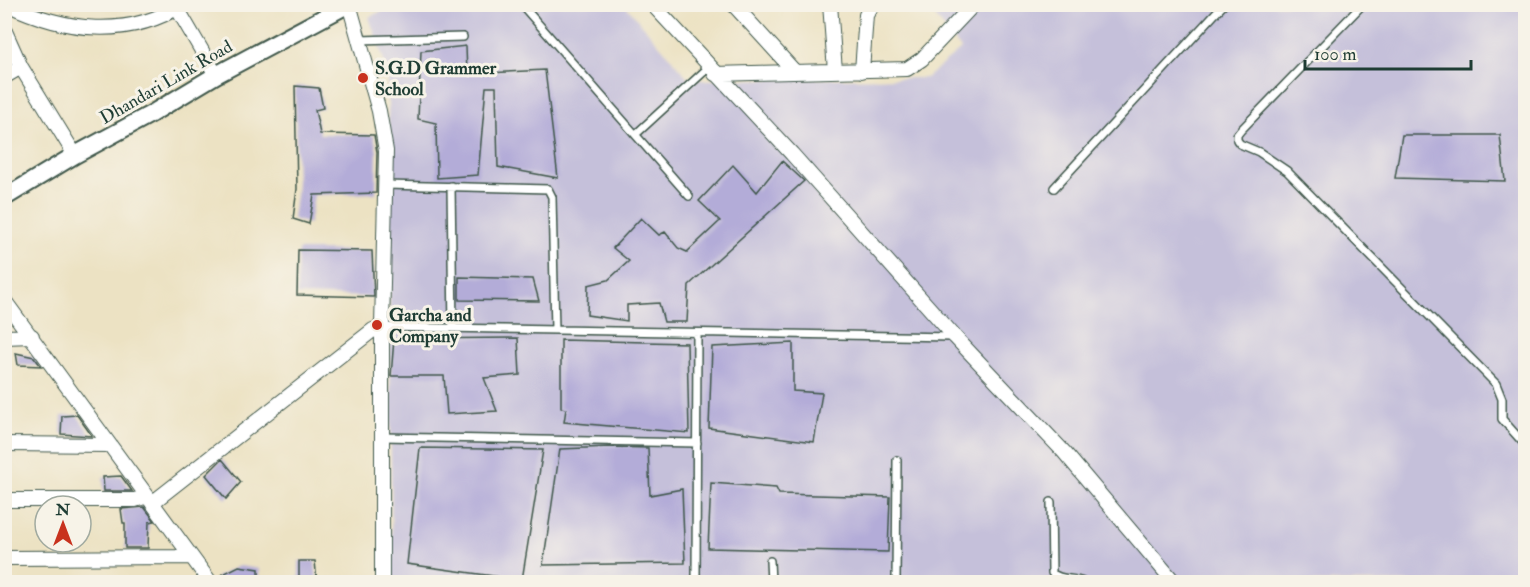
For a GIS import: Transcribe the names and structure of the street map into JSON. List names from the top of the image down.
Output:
{
  "streets": {
    "street": ["Dhandari Link Road"]
  },
  "places": ["S.G.D Grammer School", "Garcha and Company"],
  "scale_bar": "100 m",
  "north": "top"
}
